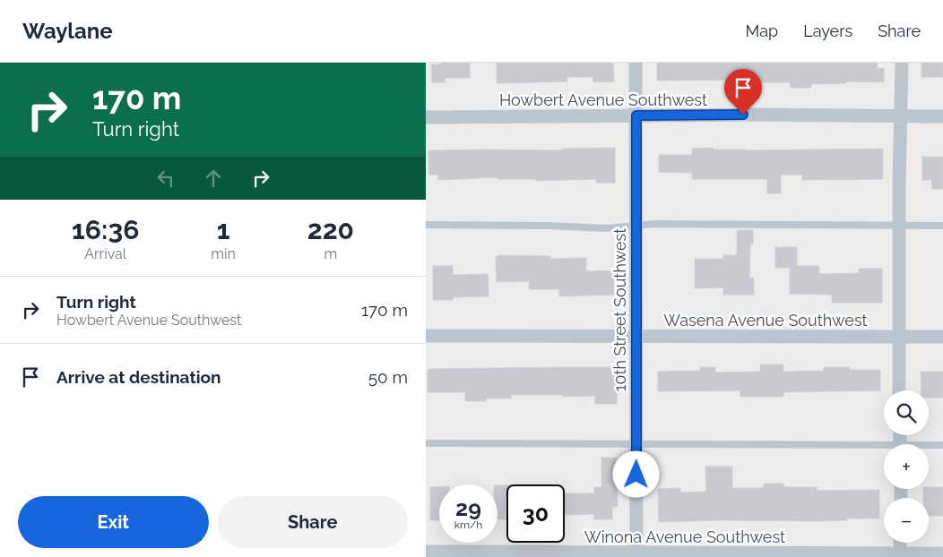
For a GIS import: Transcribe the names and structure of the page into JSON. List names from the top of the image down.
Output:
{
  "streets": {
    "street": [
      "Howbert Avenue Southwest",
      "10th Street Southwest",
      "Wasena Avenue Southwest",
      "Winona Avenue Southwest"
    ]
  },
  "crossings": [
    ["Howbert Avenue Southwest", "10th Street Southwest"],
    ["10th Street Southwest", "Wasena Avenue Southwest"],
    ["10th Street Southwest", "Winona Avenue Southwest"]
  ],
  "page": {
    "header": "Waylane",
    "nav": ["Map", "Layers", "Share"],
    "turn": ["170 m", "Turn right"],
    "eta": [
      "16:36",
      "Arrival",
      "1",
      "min",
      "220",
      "m"
    ],
    "list": [
      {
        "name": "Turn right",
        "note": "Howbert Avenue Southwest",
        "value": "170 m"
      },
      {
        "name": "Arrive at destination",
        "value": "50 m"
      }
    ],
    "map_buttons": ["+", "−"],
    "speed": "29 km/h",
    "limit": "30",
    "buttons": ["Exit", "Share"]
  }
}
